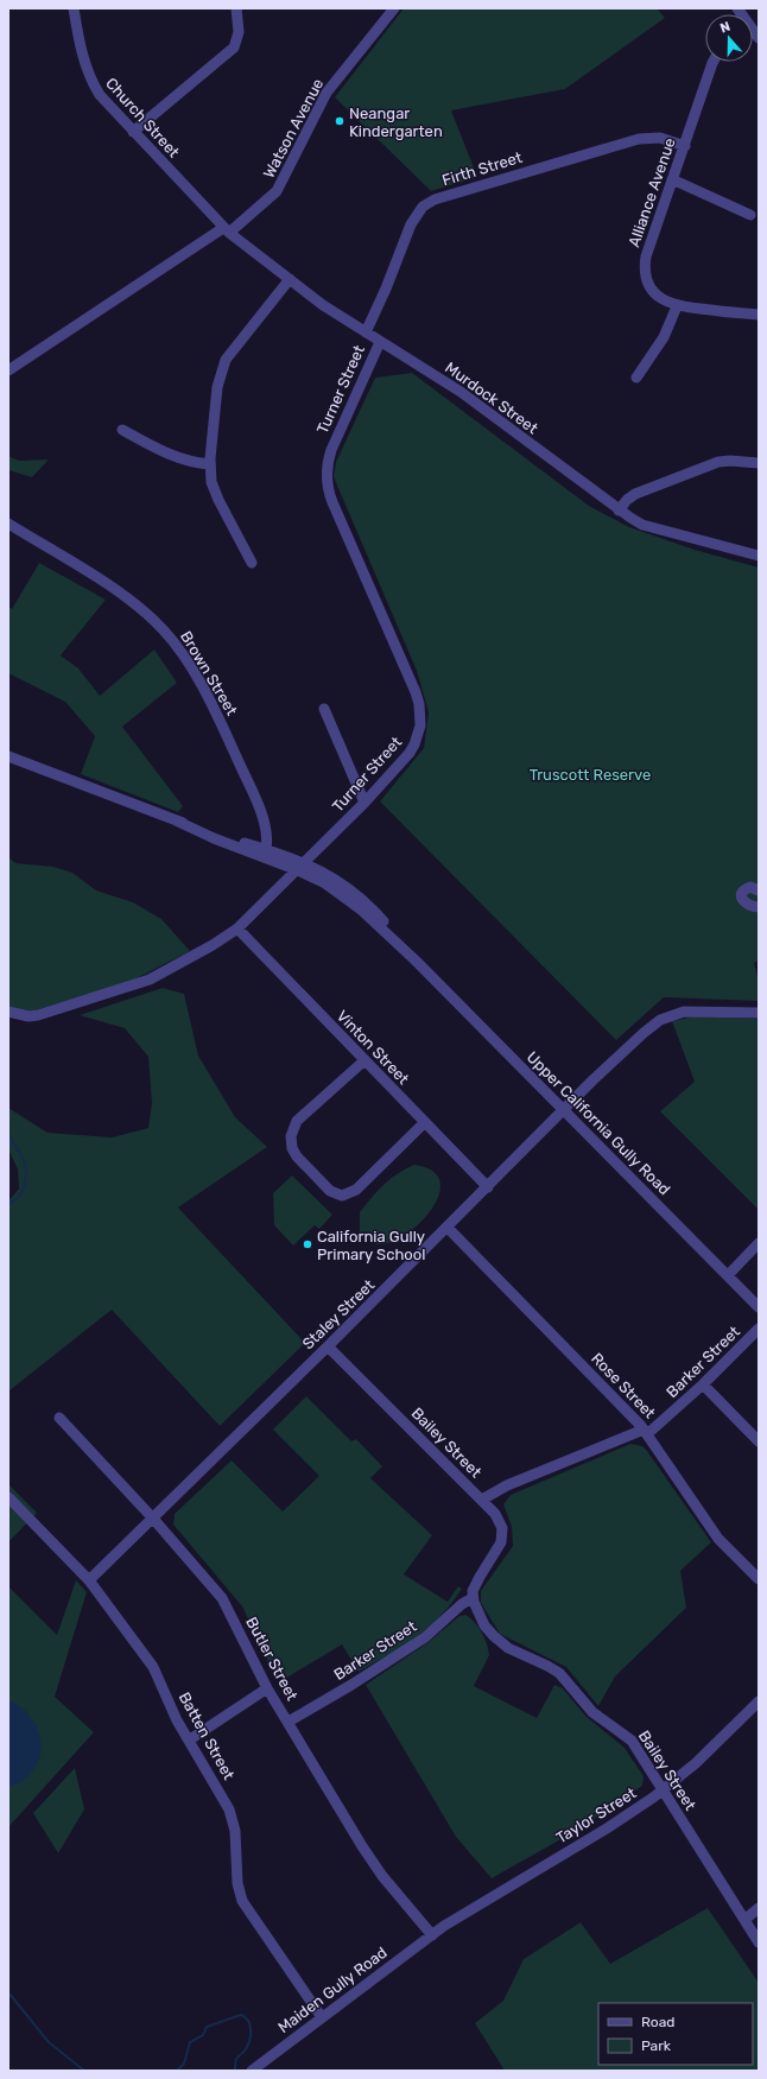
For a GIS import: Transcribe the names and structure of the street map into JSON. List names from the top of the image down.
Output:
{
  "streets": {
    "street": [
      "Church Street",
      "Watson Avenue",
      "Firth Street",
      "Alliance Avenue",
      "Turner Street",
      "Murdock Street",
      "Brown Street",
      "Vinton Street",
      "Upper California Gully Road",
      "Staley Street",
      "Barker Street",
      "Rose Street",
      "Bailey Street",
      "Butler Street",
      "Batten Street",
      "Taylor Street",
      "Maiden Gully Road"
    ]
  },
  "crossings": [
    ["Church Street", "Watson Avenue"],
    ["Church Street", "Murdock Street"],
    ["Watson Avenue", "Murdock Street"],
    ["Firth Street", "Alliance Avenue"],
    ["Firth Street", "Murdock Street"],
    ["Turner Street", "Murdock Street"],
    ["Turner Street", "Vinton Street"],
    ["Turner Street", "Upper California Gully Road"],
    ["Brown Street", "Upper California Gully Road"],
    ["Vinton Street", "Staley Street"],
    ["Upper California Gully Road", "Staley Street"],
    ["Staley Street", "Rose Street"],
    ["Staley Street", "Bailey Street"],
    ["Staley Street", "Butler Street"],
    ["Staley Street", "Batten Street"],
    ["Barker Street", "Rose Street"],
    ["Barker Street", "Bailey Street"],
    ["Barker Street", "Butler Street"],
    ["Bailey Street", "Taylor Street"],
    ["Butler Street", "Taylor Street"],
    ["Butler Street", "Maiden Gully Road"],
    ["Batten Street", "Maiden Gully Road"],
    ["Taylor Street", "Maiden Gully Road"]
  ],
  "parks": ["Truscott Reserve"],
  "places": ["Neangar Kindergarten", "California Gully Primary School"],
  "legend": ["Road", "Park"],
  "north": "top"
}
